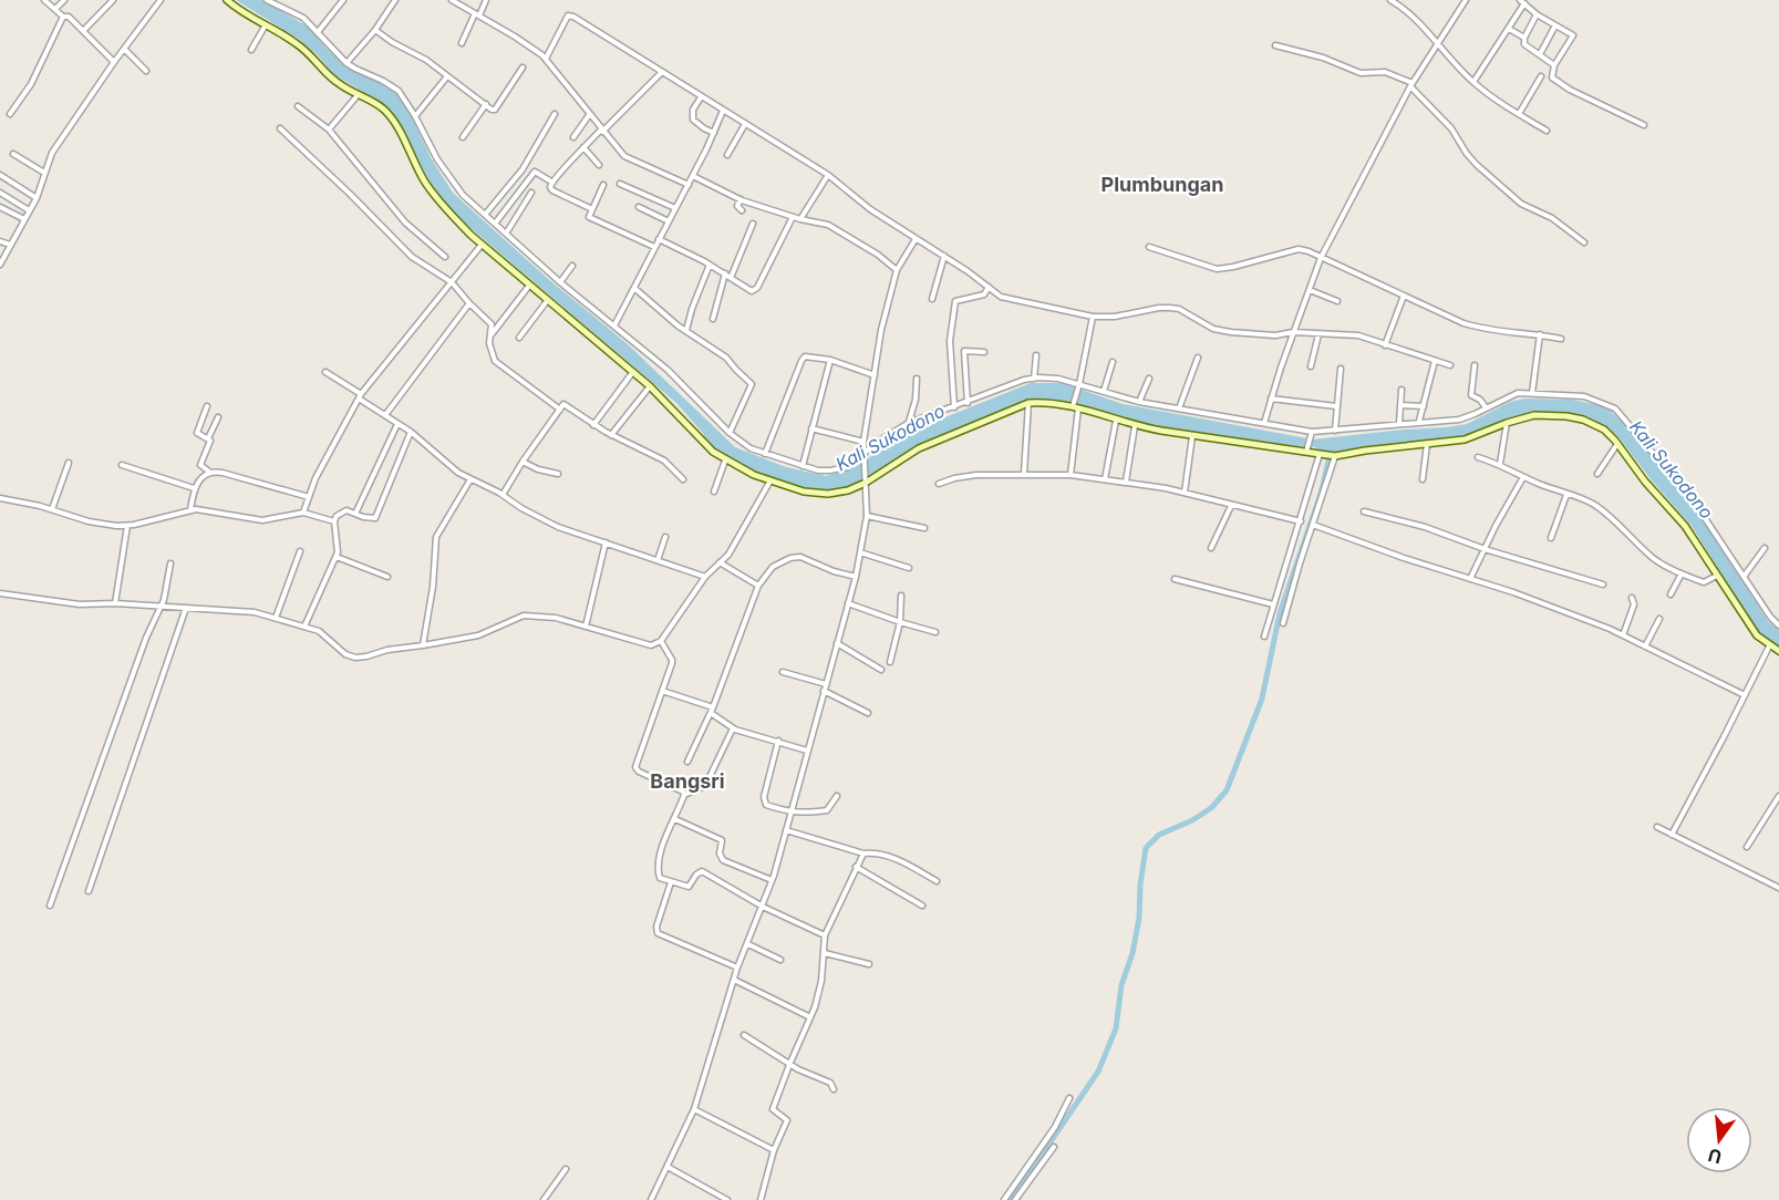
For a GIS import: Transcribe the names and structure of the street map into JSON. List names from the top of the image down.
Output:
{
  "districts": ["Plumbungan", "Bangsri"],
  "water": ["Kali Sukodono"],
  "north": "bottom"
}
